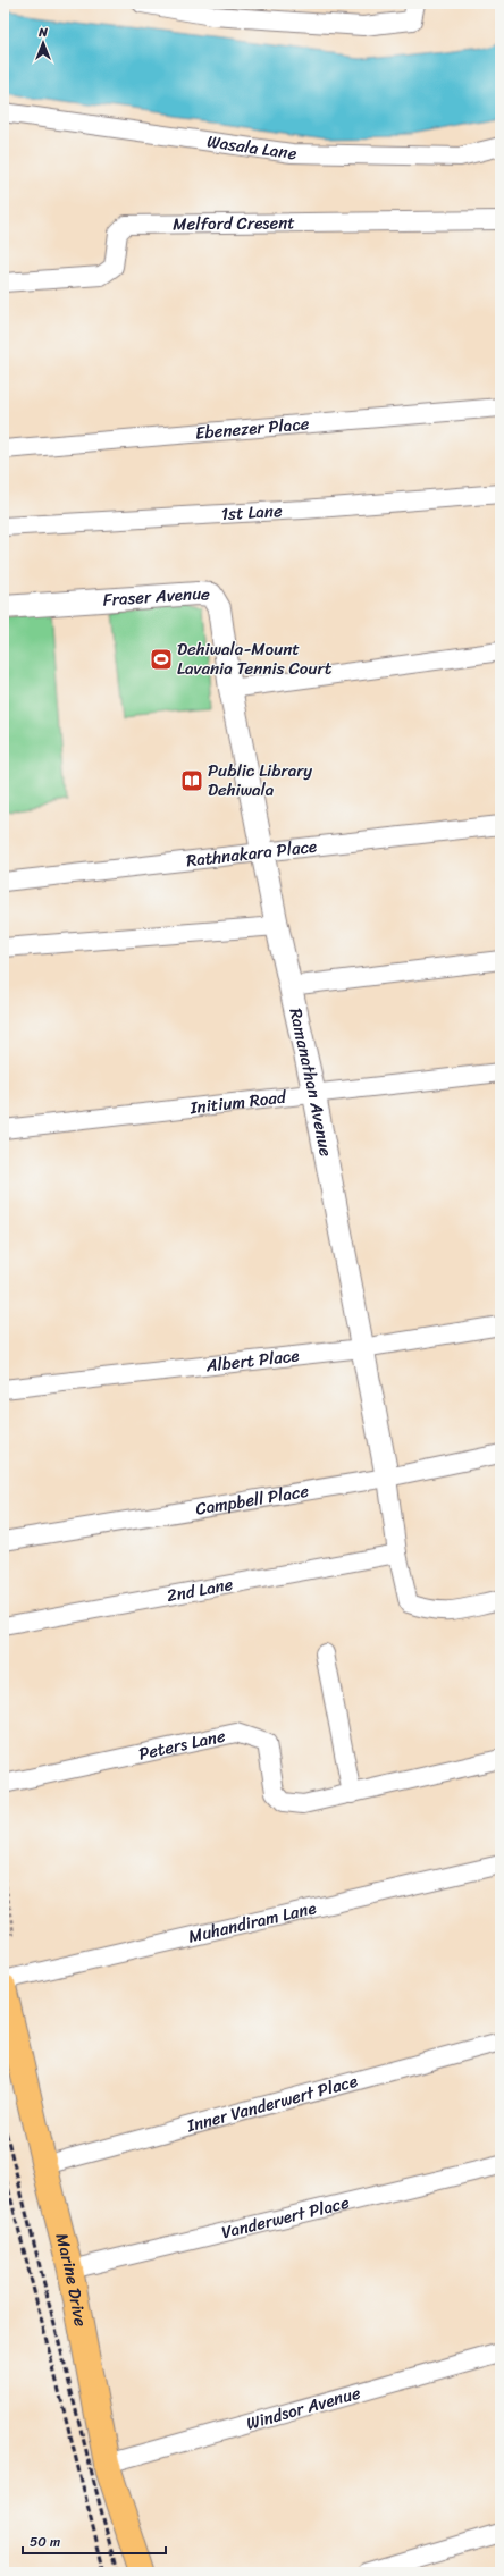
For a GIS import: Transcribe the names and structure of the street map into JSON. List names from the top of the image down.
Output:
{
  "streets": {
    "main road": ["Marine Drive"],
    "street": [
      "Wasala Lane",
      "Melford Cresent",
      "Ebenezer Place",
      "1st Lane",
      "Fraser Avenue",
      "Rathnakara Place",
      "Ramanathan Avenue",
      "Initium Road",
      "Albert Place",
      "Campbell Place",
      "2nd Lane",
      "Peters Lane",
      "Muhandiram Lane",
      "Inner Vanderwert Place",
      "Vanderwert Place",
      "Windsor Avenue"
    ]
  },
  "crossings": [
    ["Fraser Avenue", "Ramanathan Avenue"],
    ["Rathnakara Place", "Ramanathan Avenue"],
    ["Ramanathan Avenue", "Initium Road"],
    ["Ramanathan Avenue", "Albert Place"],
    ["Ramanathan Avenue", "Campbell Place"],
    ["Inner Vanderwert Place", "Marine Drive"],
    ["Vanderwert Place", "Marine Drive"],
    ["Marine Drive", "Windsor Avenue"]
  ],
  "places": {
    "sports": ["Dehiwala-Mount Lavania Tennis Court"],
    "library": ["Public Library Dehiwala"]
  },
  "scale_bar": "50 m",
  "north": "top"
}
